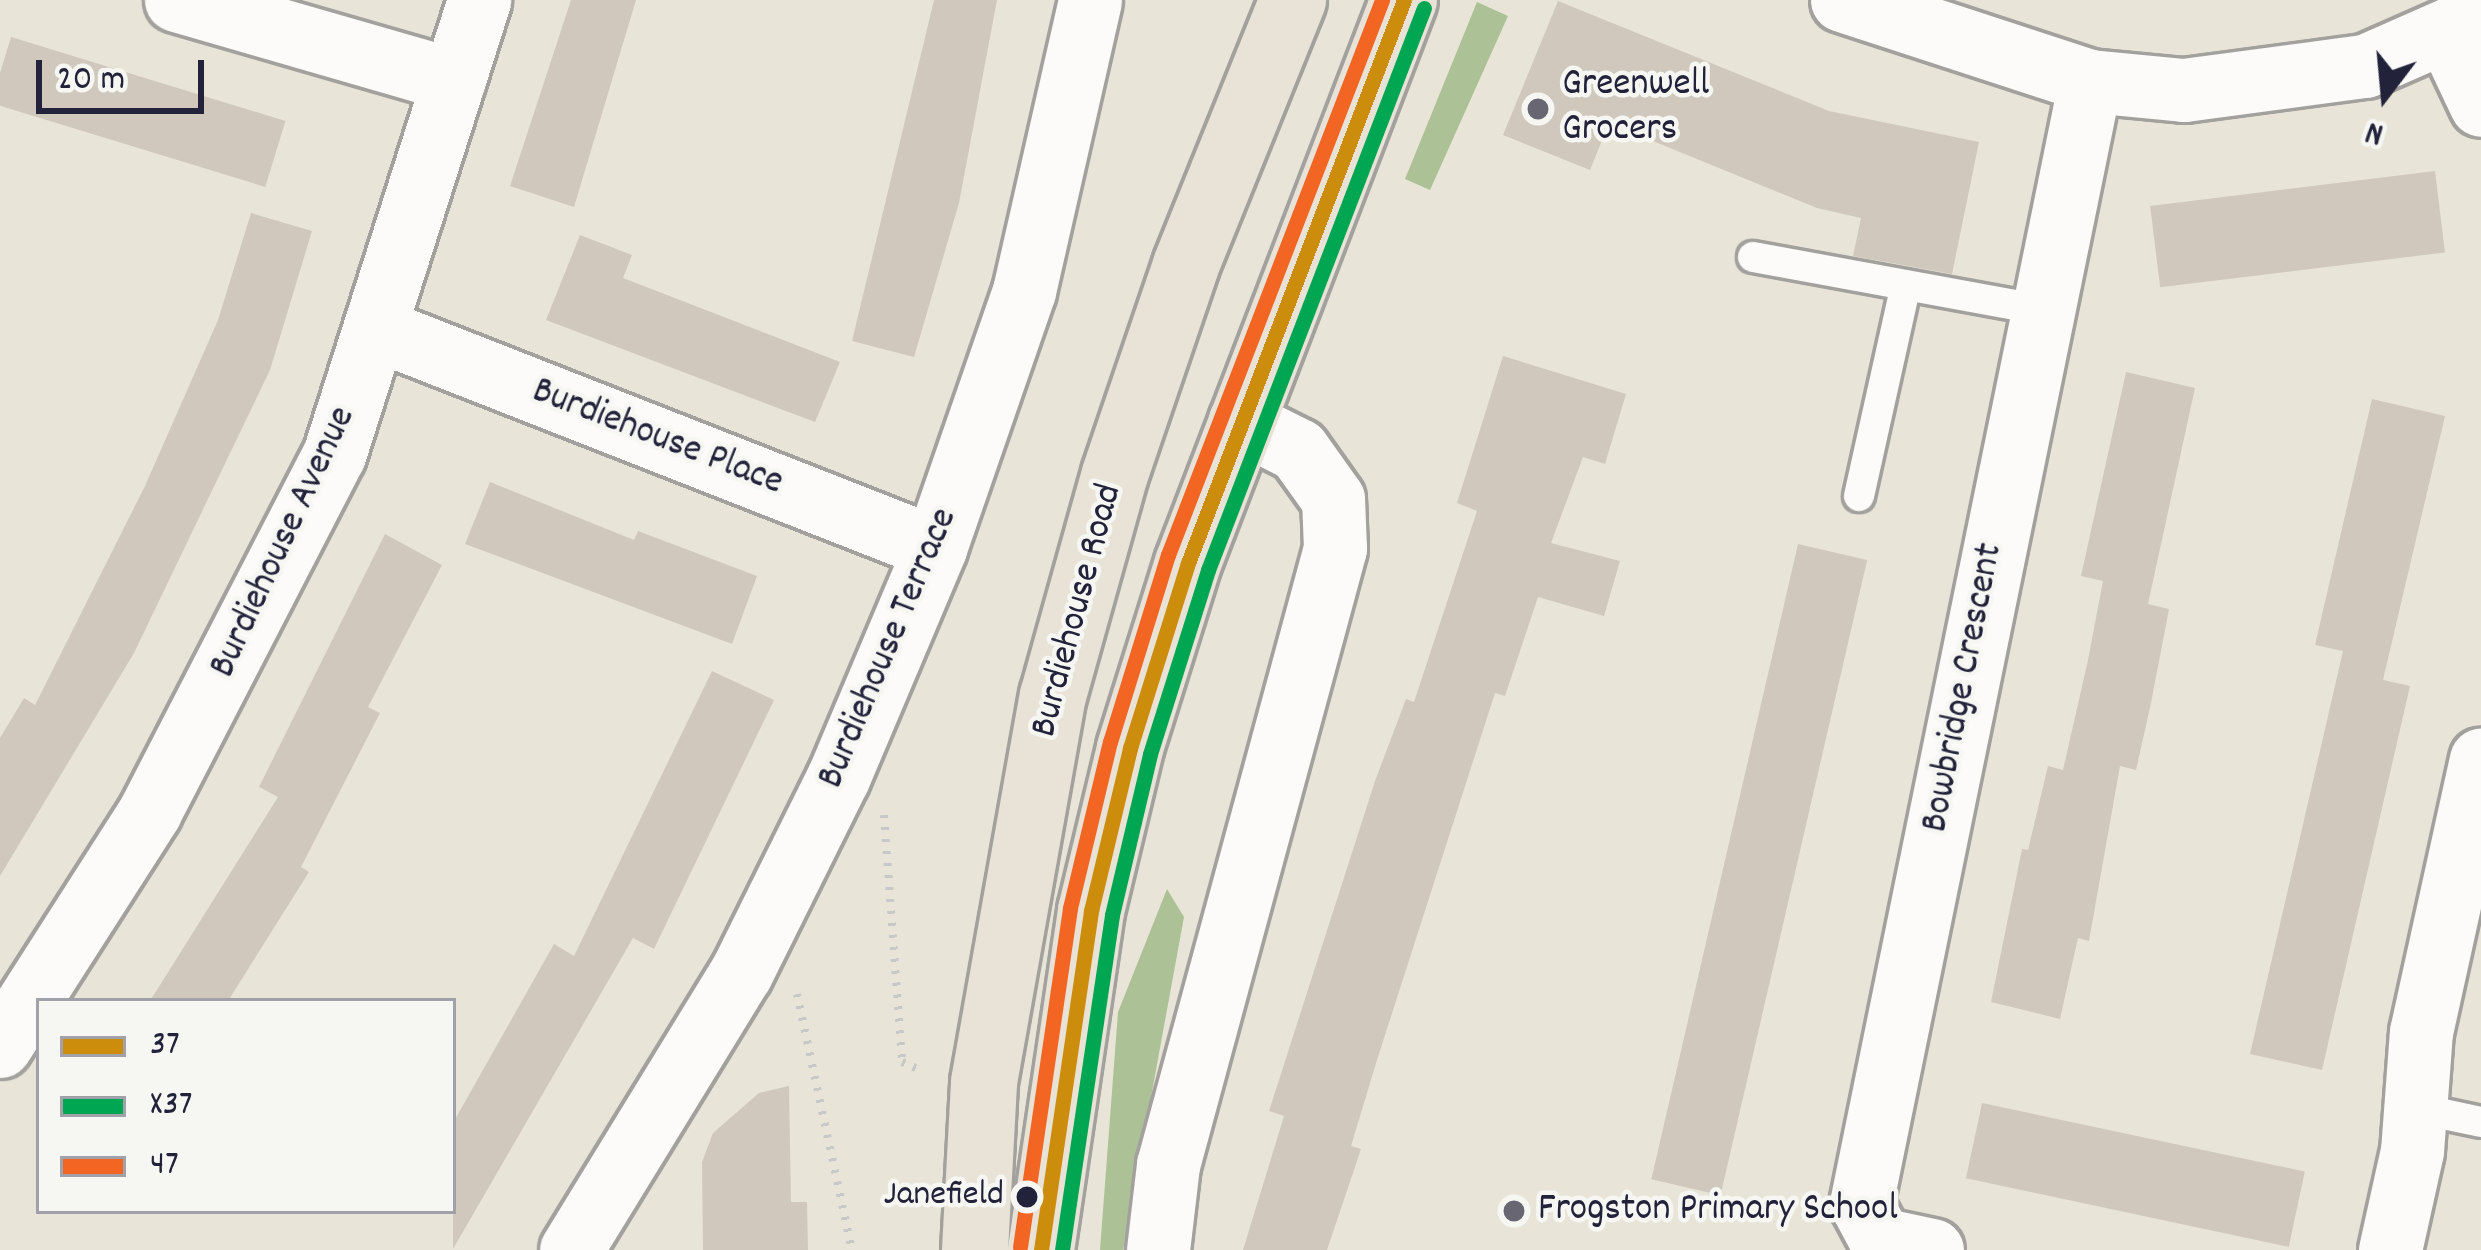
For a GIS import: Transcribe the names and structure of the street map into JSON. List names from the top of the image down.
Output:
{
  "streets": {
    "main road": ["Burdiehouse Road"],
    "street": [
      "Burdiehouse Place",
      "Burdiehouse Avenue",
      "Burdiehouse Terrace",
      "Bowbridge Crescent"
    ]
  },
  "crossings": [
    ["Burdiehouse Place", "Burdiehouse Avenue"],
    ["Burdiehouse Place", "Burdiehouse Terrace"]
  ],
  "places": ["Greenwell Grocers", "Janefield", "Frogston Primary School"],
  "lines": ["transit line 37", "transit line 47", "transit line X37"],
  "legend": ["37", "X37", "47"],
  "scale_bar": "20 m",
  "north": "bottom"
}
